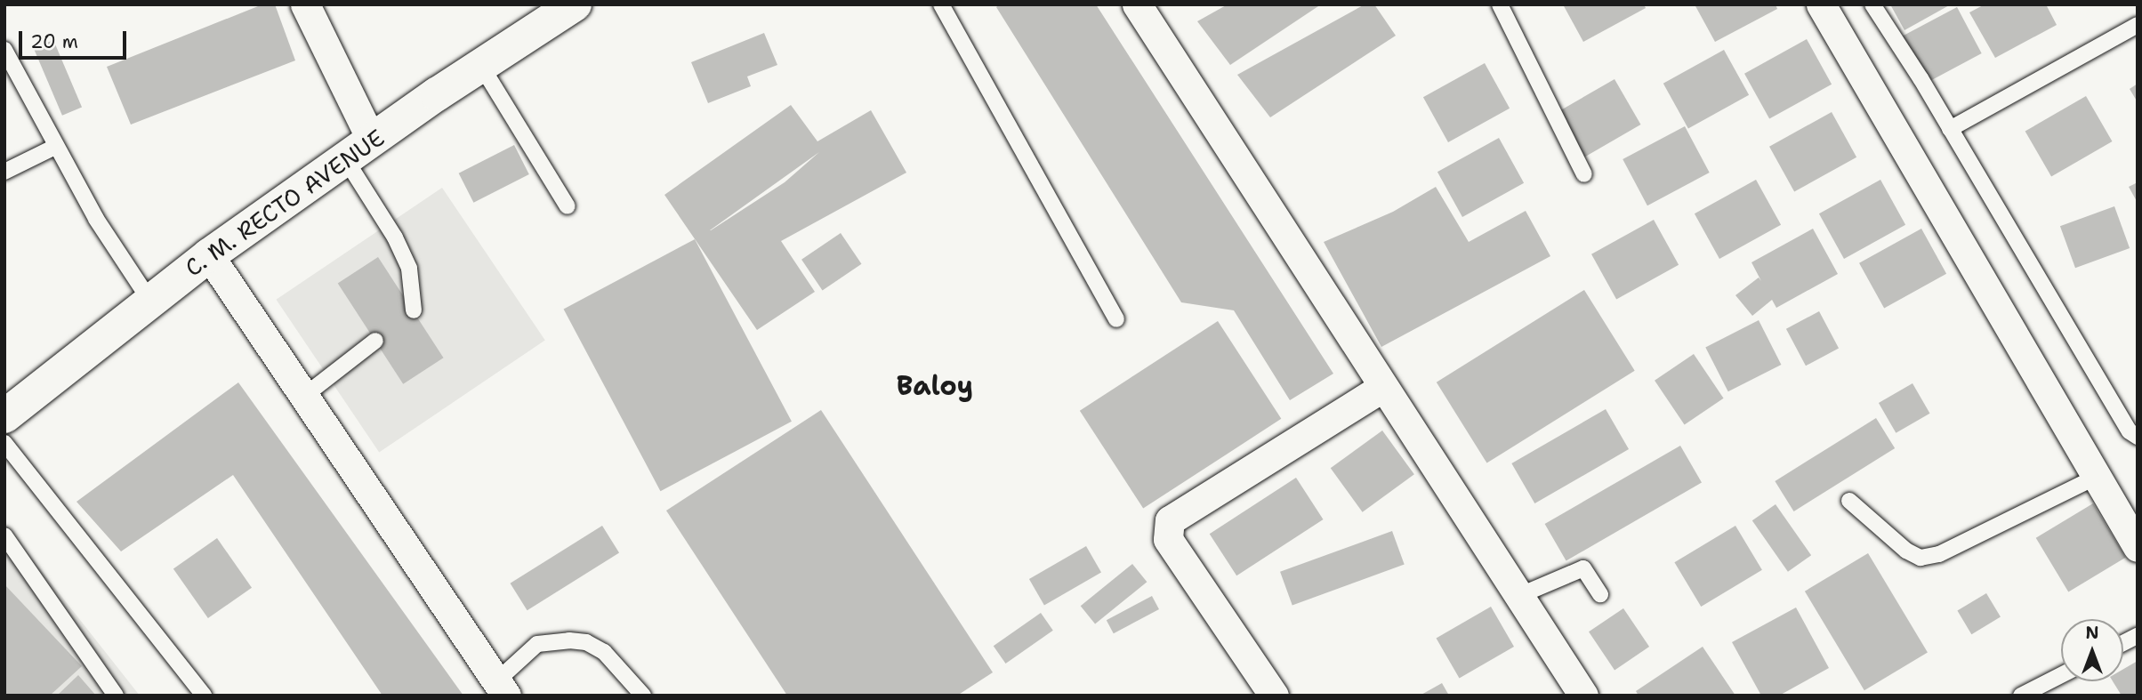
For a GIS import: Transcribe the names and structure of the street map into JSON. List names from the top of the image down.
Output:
{
  "streets": {
    "highway": ["C. M. RECTO AVENUE"]
  },
  "districts": ["Baloy"],
  "scale_bar": "20 m",
  "north": "top"
}
